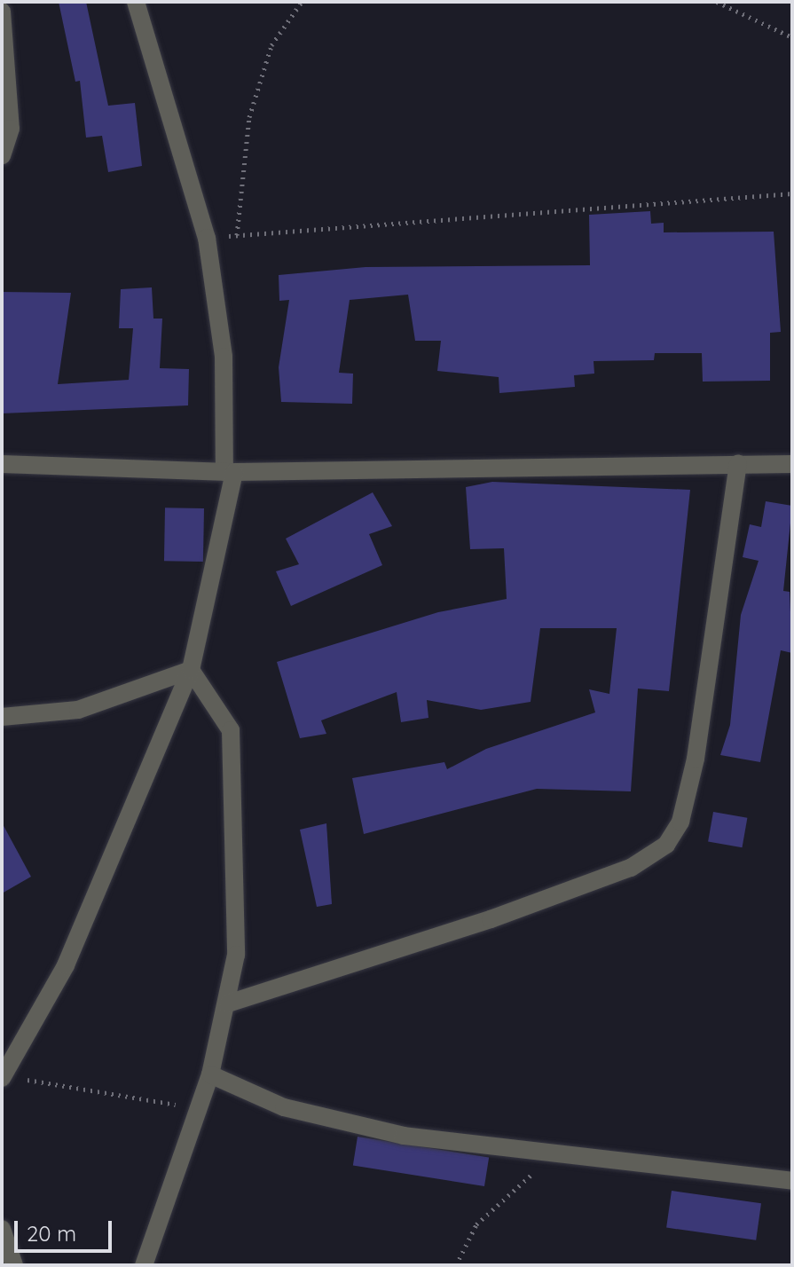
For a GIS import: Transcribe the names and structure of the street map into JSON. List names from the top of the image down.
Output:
{
  "scale_bar": "20 m"
}
